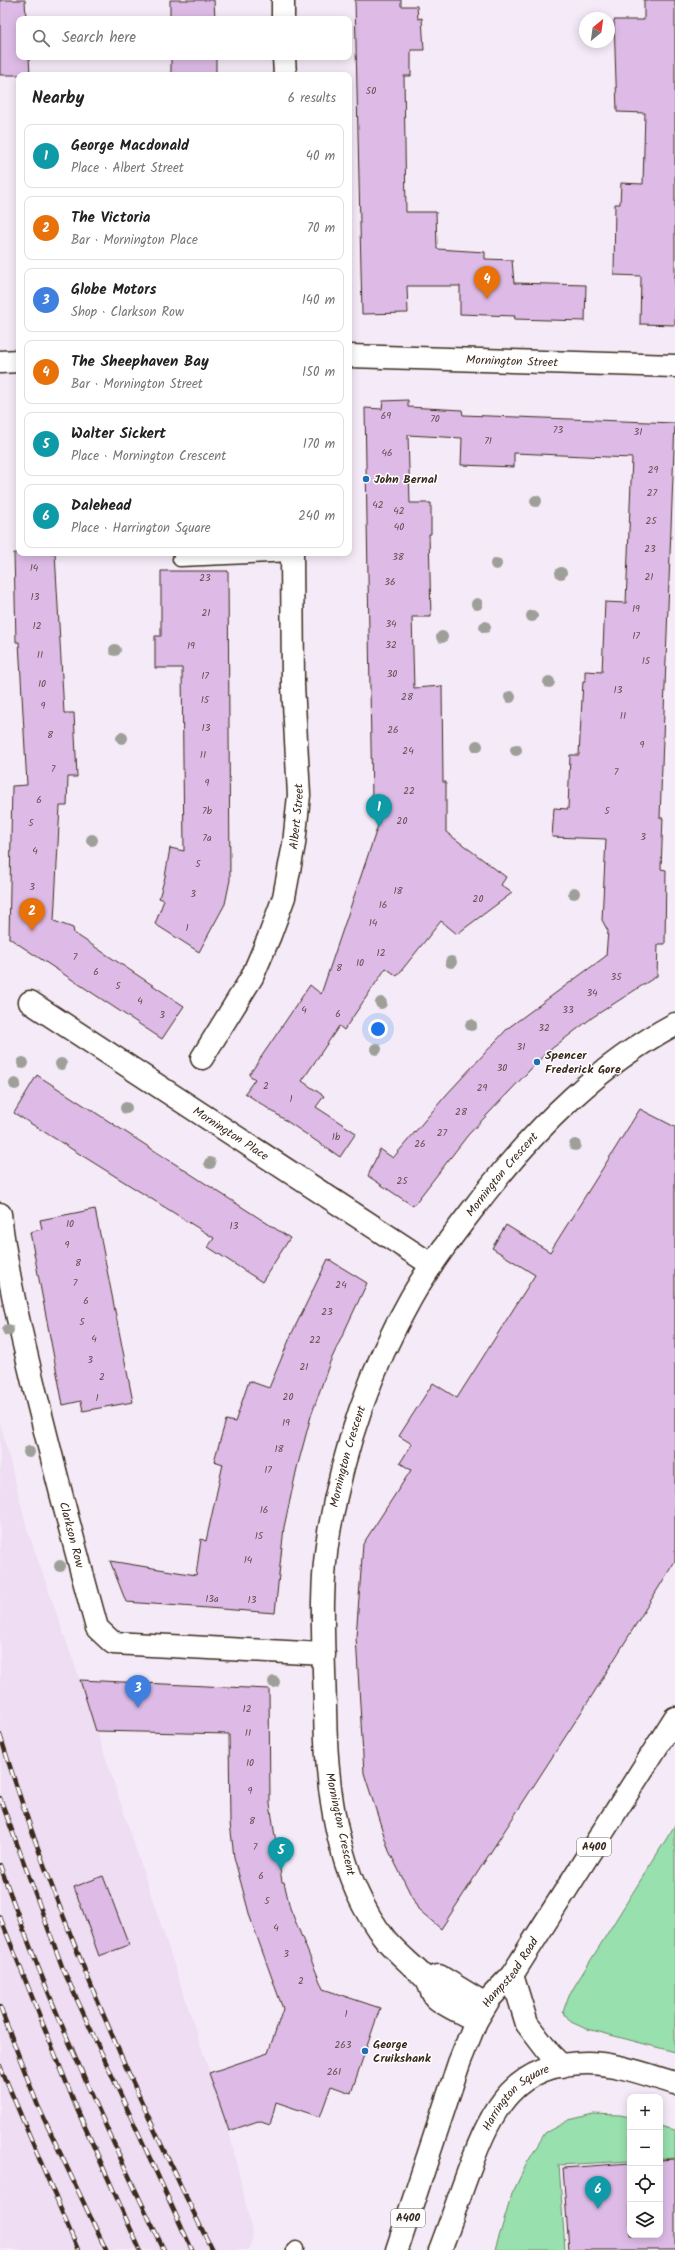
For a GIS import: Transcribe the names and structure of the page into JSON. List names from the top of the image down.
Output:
{
  "streets": {
    "main road": [
      "Mornington Street",
      "Albert Street",
      "Mornington Place",
      "Mornington Crescent",
      "Clarkson Row",
      "A400",
      "Hampstead Road",
      "Harrington Square"
    ]
  },
  "crossings": [
    ["Mornington Place", "Mornington Crescent"],
    ["Mornington Crescent", "Clarkson Row"],
    ["Mornington Crescent", "Hampstead Road"]
  ],
  "places": ["John Bernal", "Spencer Frederick Gore", "George Cruikshank"],
  "house_numbers": [
    "50",
    "69",
    "70",
    "73",
    "31",
    "71",
    "46",
    "29",
    "27",
    "42",
    "42",
    "25",
    "40",
    "23",
    "38",
    "14",
    "21",
    "23",
    "36",
    "13",
    "19",
    "21",
    "34",
    "12",
    "17",
    "32",
    "19",
    "11",
    "15",
    "30",
    "17",
    "10",
    "13",
    "28",
    "15",
    "9",
    "11",
    "13",
    "26",
    "8",
    "9",
    "24",
    "11",
    "7",
    "7",
    "9",
    "22",
    "6",
    "7b",
    "5",
    "20",
    "5",
    "3",
    "7a",
    "4",
    "5",
    "3",
    "18",
    "3",
    "20",
    "16",
    "14",
    "1",
    "12",
    "7",
    "10",
    "8",
    "6",
    "35",
    "5",
    "34",
    "4",
    "4",
    "33",
    "6",
    "3",
    "32",
    "31",
    "30",
    "2",
    "29",
    "1",
    "28",
    "27",
    "1b",
    "26",
    "25",
    "10",
    "13",
    "9",
    "8",
    "7",
    "24",
    "6",
    "23",
    "5",
    "4",
    "22",
    "3",
    "21",
    "2",
    "20",
    "1",
    "19",
    "18",
    "17",
    "16",
    "15",
    "14",
    "13a",
    "13",
    "12",
    "11",
    "10",
    "9",
    "8",
    "7",
    "6",
    "5",
    "4",
    "3",
    "2",
    "1",
    "263",
    "261"
  ],
  "north": "top right",
  "page": {
    "search": "Search here",
    "heading": ["Nearby", "6 results"],
    "list": [
      {
        "mark": "1",
        "name": "George Macdonald",
        "note": "Place · Albert Street",
        "value": "40 m"
      },
      {
        "mark": "2",
        "name": "The Victoria",
        "note": "Bar · Mornington Place",
        "value": "70 m"
      },
      {
        "mark": "3",
        "name": "Globe Motors",
        "note": "Shop · Clarkson Row",
        "value": "140 m"
      },
      {
        "mark": "4",
        "name": "The Sheephaven Bay",
        "note": "Bar · Mornington Street",
        "value": "150 m"
      },
      {
        "mark": "5",
        "name": "Walter Sickert",
        "note": "Place · Mornington Crescent",
        "value": "170 m"
      },
      {
        "mark": "6",
        "name": "Dalehead",
        "note": "Place · Harrington Square",
        "value": "240 m"
      }
    ],
    "pins": [
      "4",
      "1",
      "2",
      "3",
      "5",
      "6"
    ],
    "map_buttons": ["+", "−"]
  }
}
